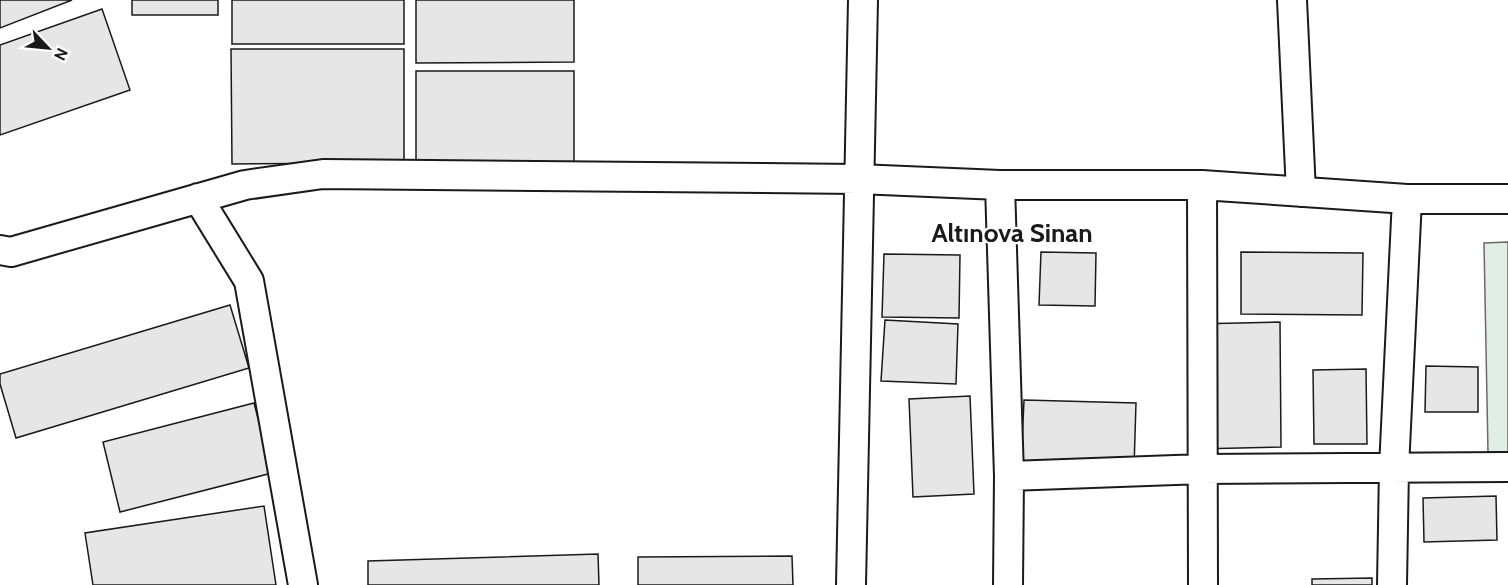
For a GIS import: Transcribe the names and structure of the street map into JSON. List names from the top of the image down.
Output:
{
  "districts": ["Altınova Sinan"],
  "north": "bottom right"
}
